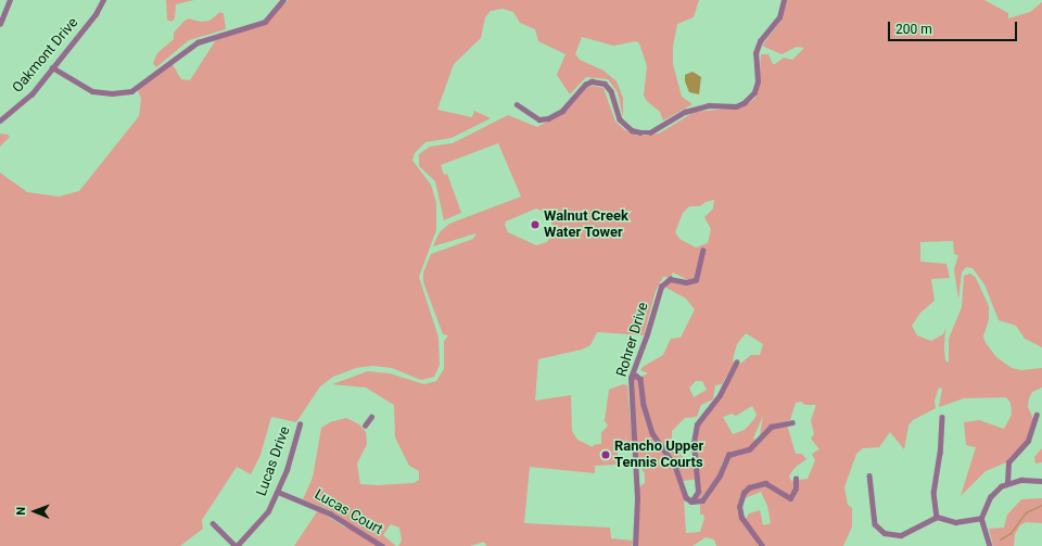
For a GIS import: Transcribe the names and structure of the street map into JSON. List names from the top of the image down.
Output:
{
  "streets": {
    "street": [
      "Oakmont Drive",
      "Rohrer Drive",
      "Lucas Drive",
      "Lucas Court"
    ]
  },
  "crossings": [
    ["Lucas Drive", "Lucas Court"]
  ],
  "places": ["Walnut Creek Water Tower", "Rancho Upper Tennis Courts"],
  "scale_bar": "200 m",
  "north": "left"
}
